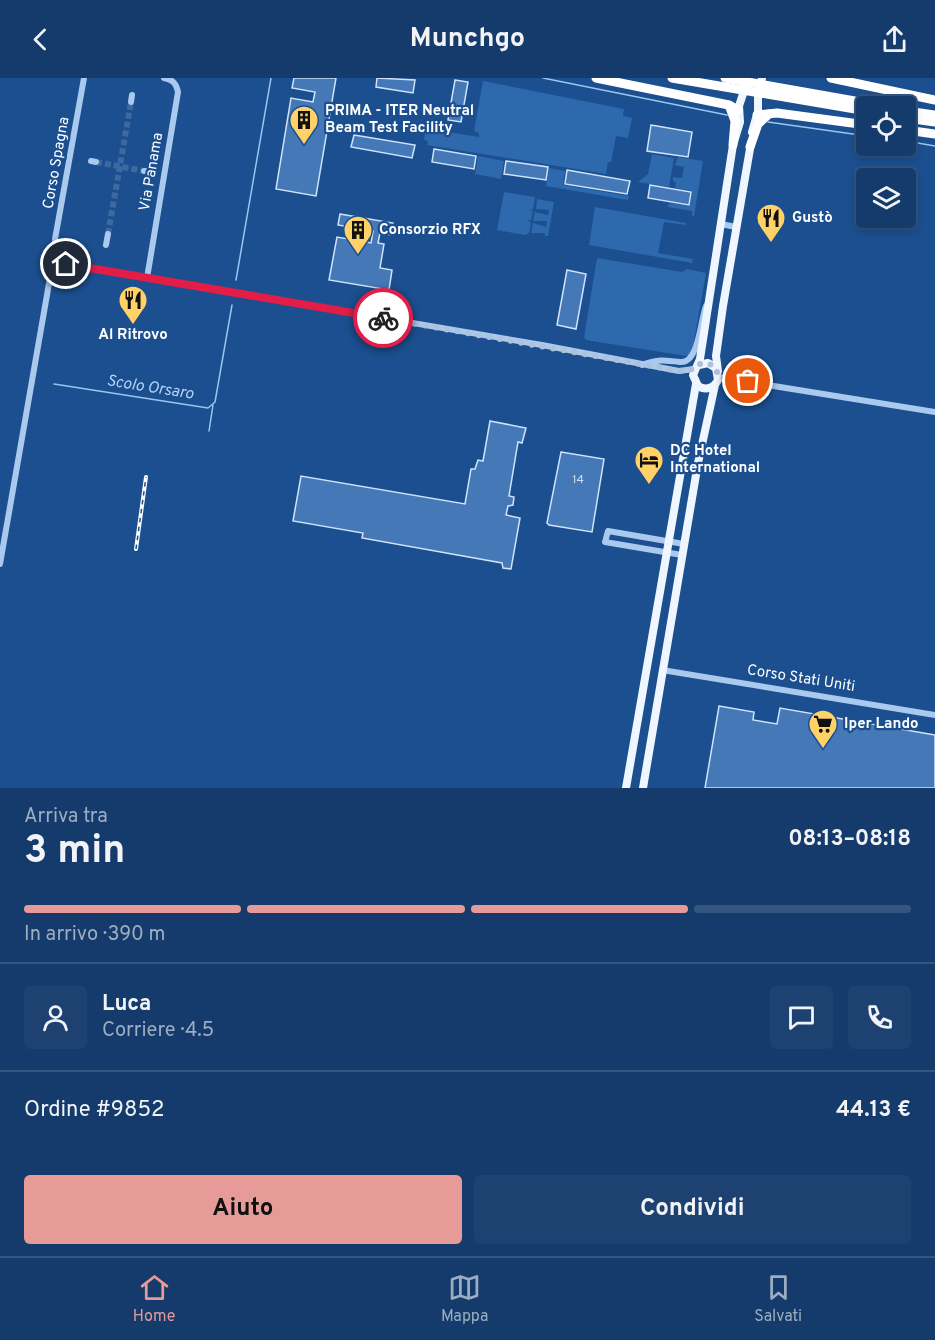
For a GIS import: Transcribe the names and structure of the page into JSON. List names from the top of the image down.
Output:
{
  "streets": {
    "street": ["Corso Spagna", "Via Panama", "Corso Stati Uniti"]
  },
  "water": ["Scolo Orsaro"],
  "places": {
    "building": ["PRIMA - ITER Neutral Beam Test Facility", "Consorzio RFX"],
    "restaurant": ["Gustò", "Al Ritrovo"],
    "hotel": ["DC Hotel International"],
    "supermarket": ["Iper Lando"]
  },
  "house_numbers": ["14"],
  "page": {
    "header": "Munchgo",
    "heading": ["3 min", "Arriva tra", "08:13–08:18"],
    "panel": [
      "Luca",
      "Corriere · 4.5",
      "Ordine #9852",
      "44.13 €"
    ],
    "bar": "In arrivo · 390 m",
    "buttons": ["Aiuto", "Condividi"],
    "tabs": ["Home", "Mappa", "Salvati"]
  }
}
